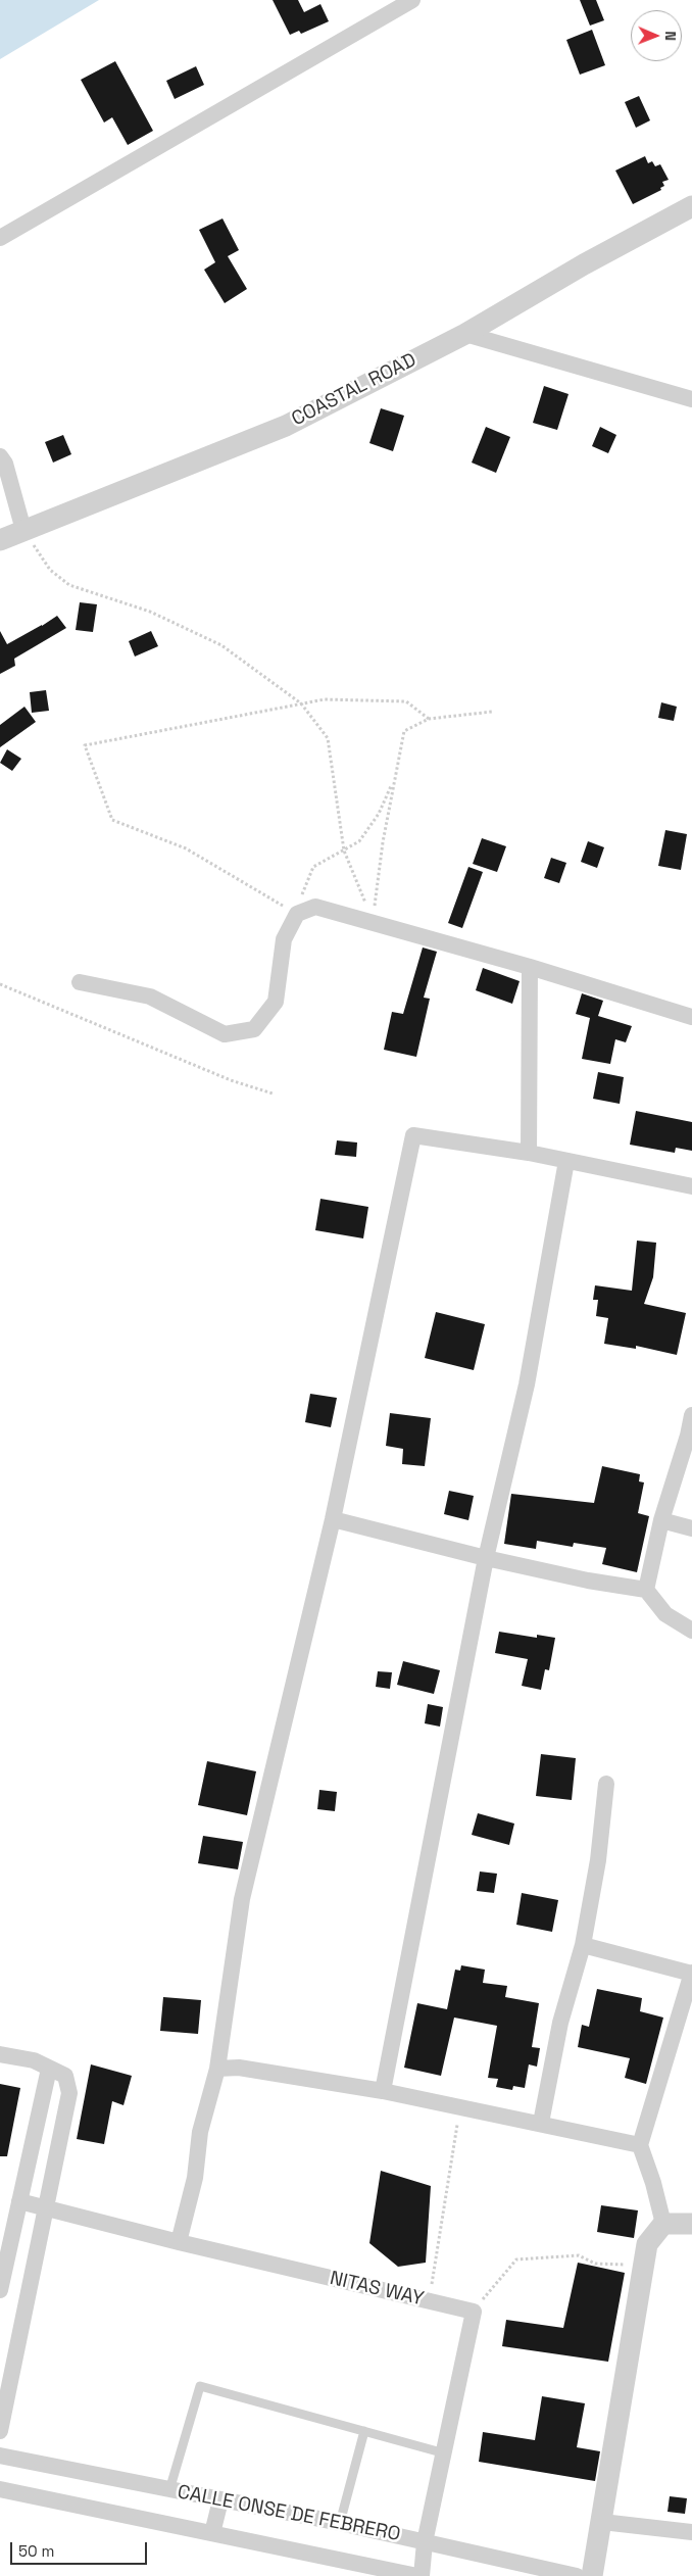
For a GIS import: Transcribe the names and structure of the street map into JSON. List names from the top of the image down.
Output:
{
  "streets": {
    "street": ["COASTAL ROAD", "NITAS WAY", "CALLE ONSE DE FEBRERO"]
  },
  "scale_bar": "50 m",
  "north": "right"
}
